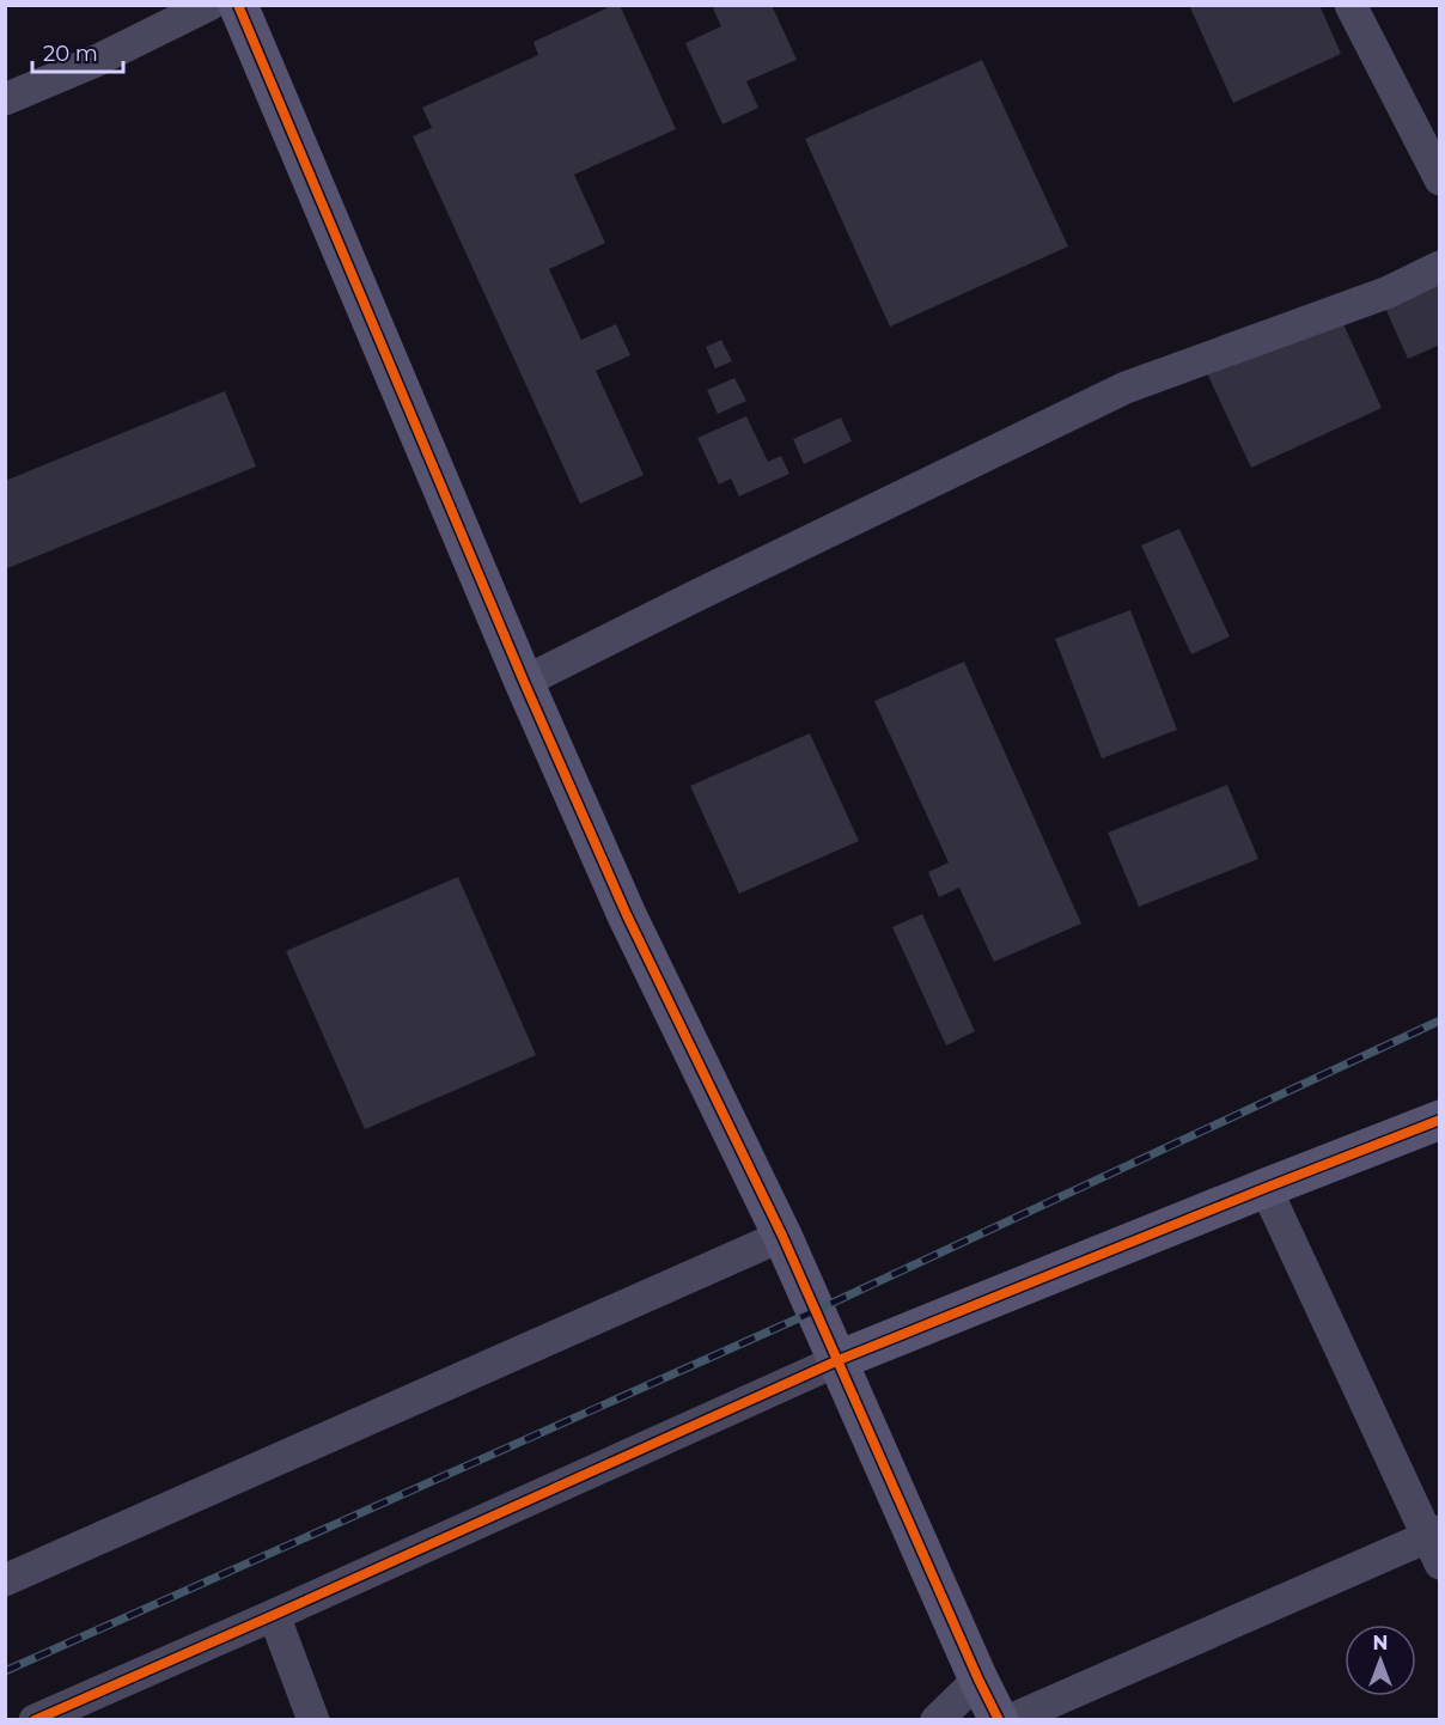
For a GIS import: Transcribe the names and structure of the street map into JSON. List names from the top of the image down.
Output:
{
  "scale_bar": "20 m",
  "north": "top"
}
